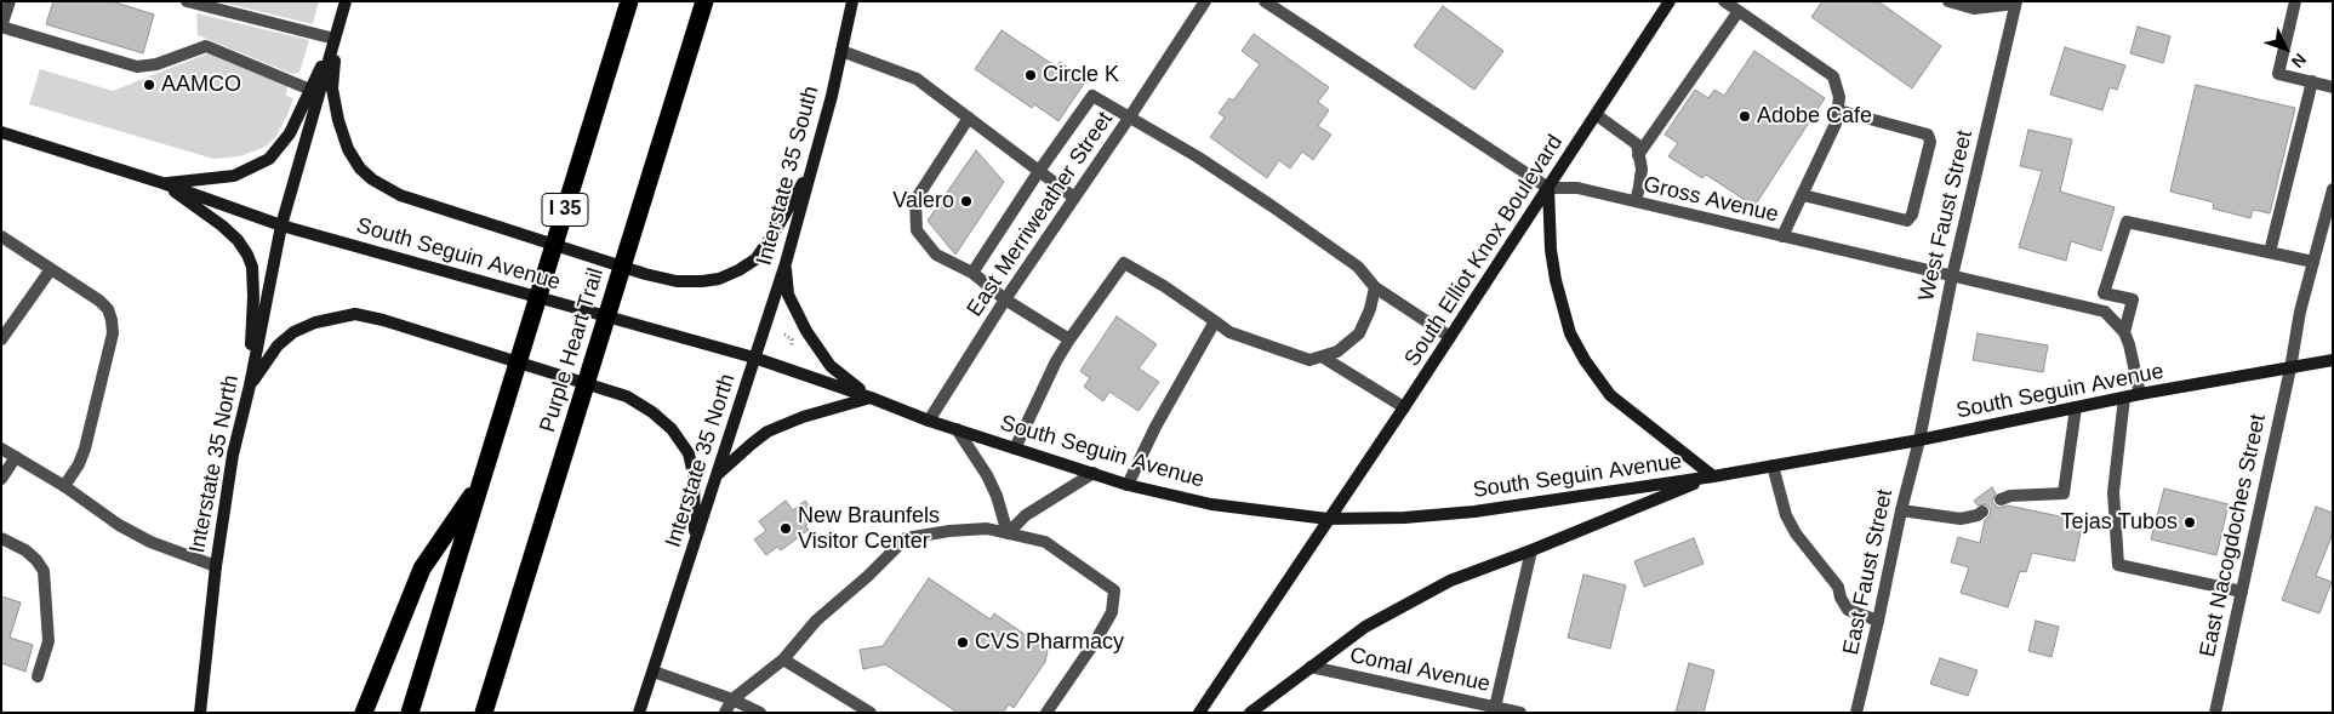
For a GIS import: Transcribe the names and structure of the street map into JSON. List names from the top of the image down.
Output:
{
  "streets": {
    "highway": ["I 35", "Purple Heart Trail"],
    "main road": [
      "Interstate 35 South",
      "South Elliot Knox Boulevard",
      "South Seguin Avenue",
      "Interstate 35 North"
    ],
    "street": [
      "Gross Avenue",
      "East Merriweather Street",
      "West Faust Street",
      "East Nacogdoches Street",
      "East Faust Street",
      "Comal Avenue"
    ]
  },
  "crossings": [
    ["Interstate 35 South", "South Seguin Avenue"],
    ["Interstate 35 South", "Interstate 35 North"],
    ["Gross Avenue", "West Faust Street"],
    ["Gross Avenue", "South Elliot Knox Boulevard"],
    ["Gross Avenue", "South Seguin Avenue"],
    ["East Merriweather Street", "South Seguin Avenue"],
    ["West Faust Street", "South Seguin Avenue"],
    ["West Faust Street", "East Faust Street"],
    ["South Elliot Knox Boulevard", "South Seguin Avenue"],
    ["South Seguin Avenue", "Interstate 35 North"],
    ["South Seguin Avenue", "East Nacogdoches Street"],
    ["South Seguin Avenue", "East Faust Street"]
  ],
  "places": [
    "Circle K",
    "AAMCO",
    "Adobe Cafe",
    "Valero",
    "Tejas Tubos",
    "New Braunfels Visitor Center",
    "CVS Pharmacy"
  ],
  "north": "bottom right"
}
